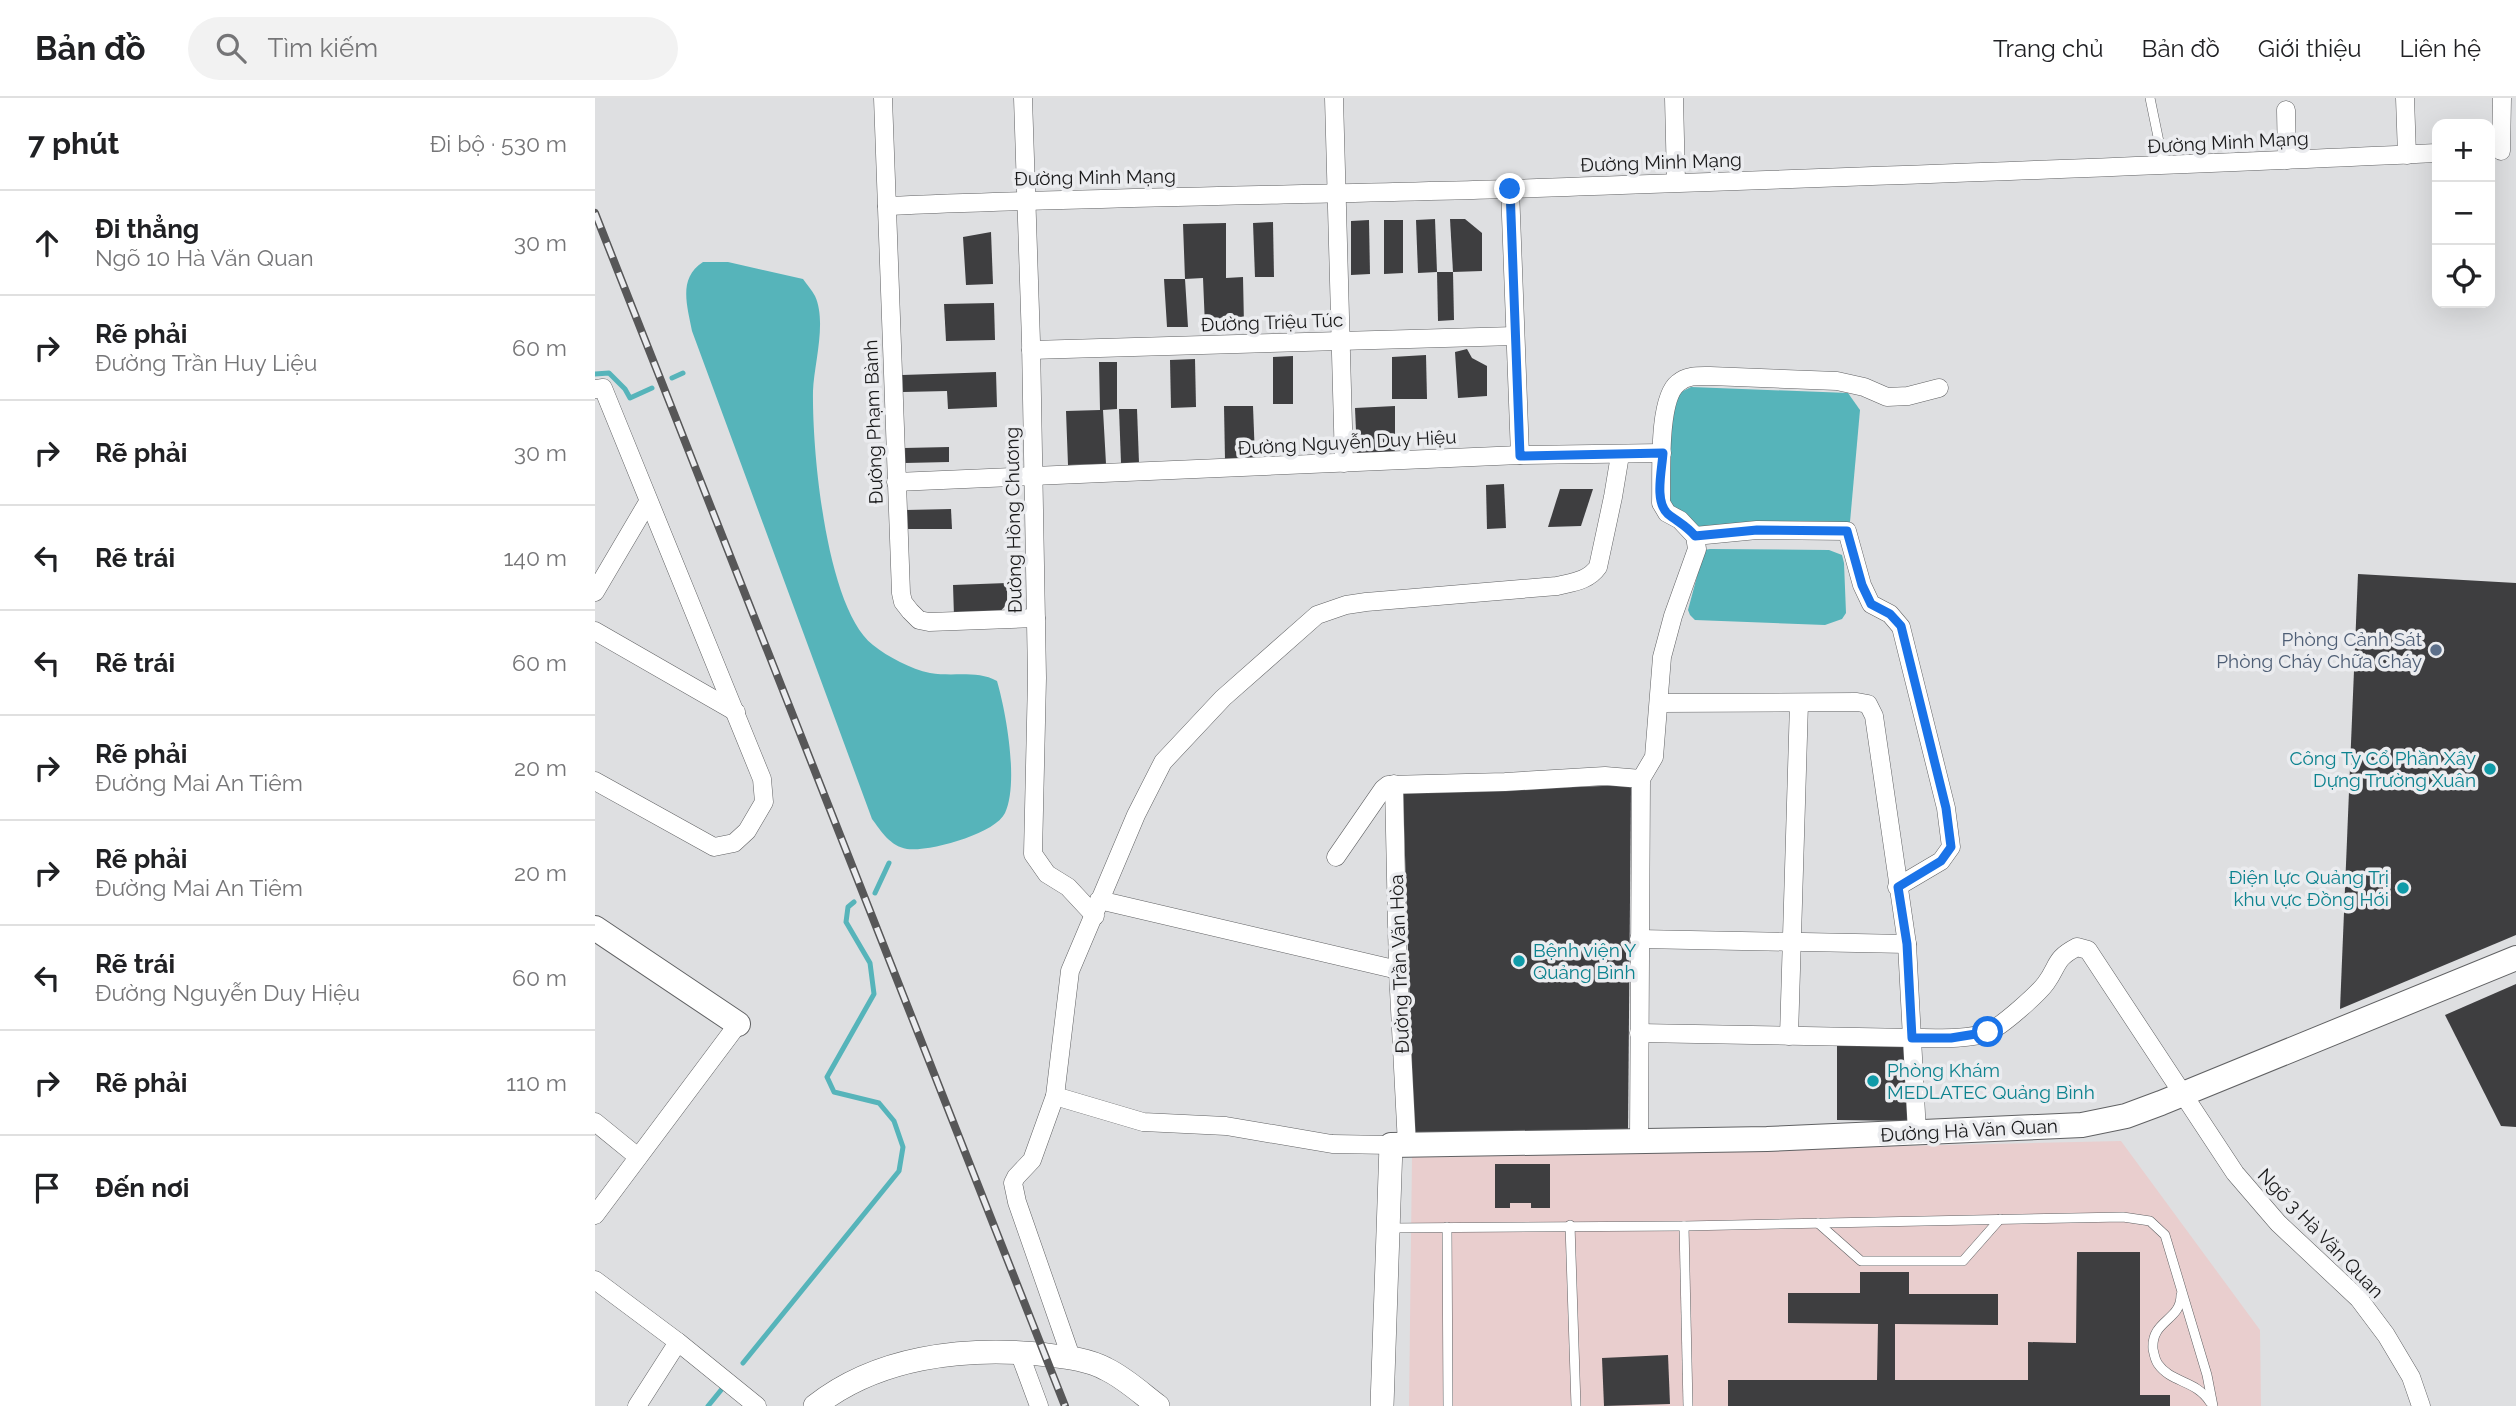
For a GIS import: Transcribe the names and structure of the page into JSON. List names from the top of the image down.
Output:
{
  "streets": {
    "main road": ["Đường Hà Văn Quan"],
    "street": [
      "Đường Minh Mạng",
      "Đường Triệu Túc",
      "Đường Phạm Bành",
      "Đường Nguyễn Duy Hiệu",
      "Đường Hồng Chương",
      "Đường Trần Văn Hòa",
      "Ngõ 3 Hà Văn Quan"
    ]
  },
  "crossings": [
    ["Đường Minh Mạng", "Đường Phạm Bành"],
    ["Đường Minh Mạng", "Đường Hồng Chương"],
    ["Đường Triệu Túc", "Đường Hồng Chương"],
    ["Đường Phạm Bành", "Đường Nguyễn Duy Hiệu"],
    ["Đường Phạm Bành", "Đường Hồng Chương"],
    ["Đường Nguyễn Duy Hiệu", "Đường Hồng Chương"],
    ["Đường Trần Văn Hòa", "Đường Hà Văn Quan"],
    ["Đường Hà Văn Quan", "Ngõ 3 Hà Văn Quan"]
  ],
  "places": [
    "Phòng Cảnh Sát Phòng Cháy Chữa Cháy",
    "Công Ty Cổ Phần Xây Dựng Trường Xuân",
    "Điện lực Quảng Trị khu vực Đồng Hới",
    "Bệnh viện Y Quảng Bình",
    "Phòng Khám MEDLATEC Quảng Bình"
  ],
  "page": {
    "header": "Bản đồ",
    "search": "Tìm kiếm",
    "nav": [
      "Trang chủ",
      "Bản đồ",
      "Giới thiệu",
      "Liên hệ"
    ],
    "heading": ["7 phút", "Đi bộ · 530 m"],
    "map_buttons": ["+", "−"],
    "list": [
      ["Đi thẳng", "Ngõ 10 Hà Văn Quan", "30 m"],
      ["Rẽ phải", "Đường Trần Huy Liệu", "60 m"],
      ["Rẽ phải", "30 m"],
      ["Rẽ trái", "140 m"],
      ["Rẽ trái", "60 m"],
      ["Rẽ phải", "Đường Mai An Tiêm", "20 m"],
      ["Rẽ phải", "Đường Mai An Tiêm", "20 m"],
      ["Rẽ trái", "Đường Nguyễn Duy Hiệu", "60 m"],
      ["Rẽ phải", "110 m"],
      "Đến nơi"
    ]
  }
}
